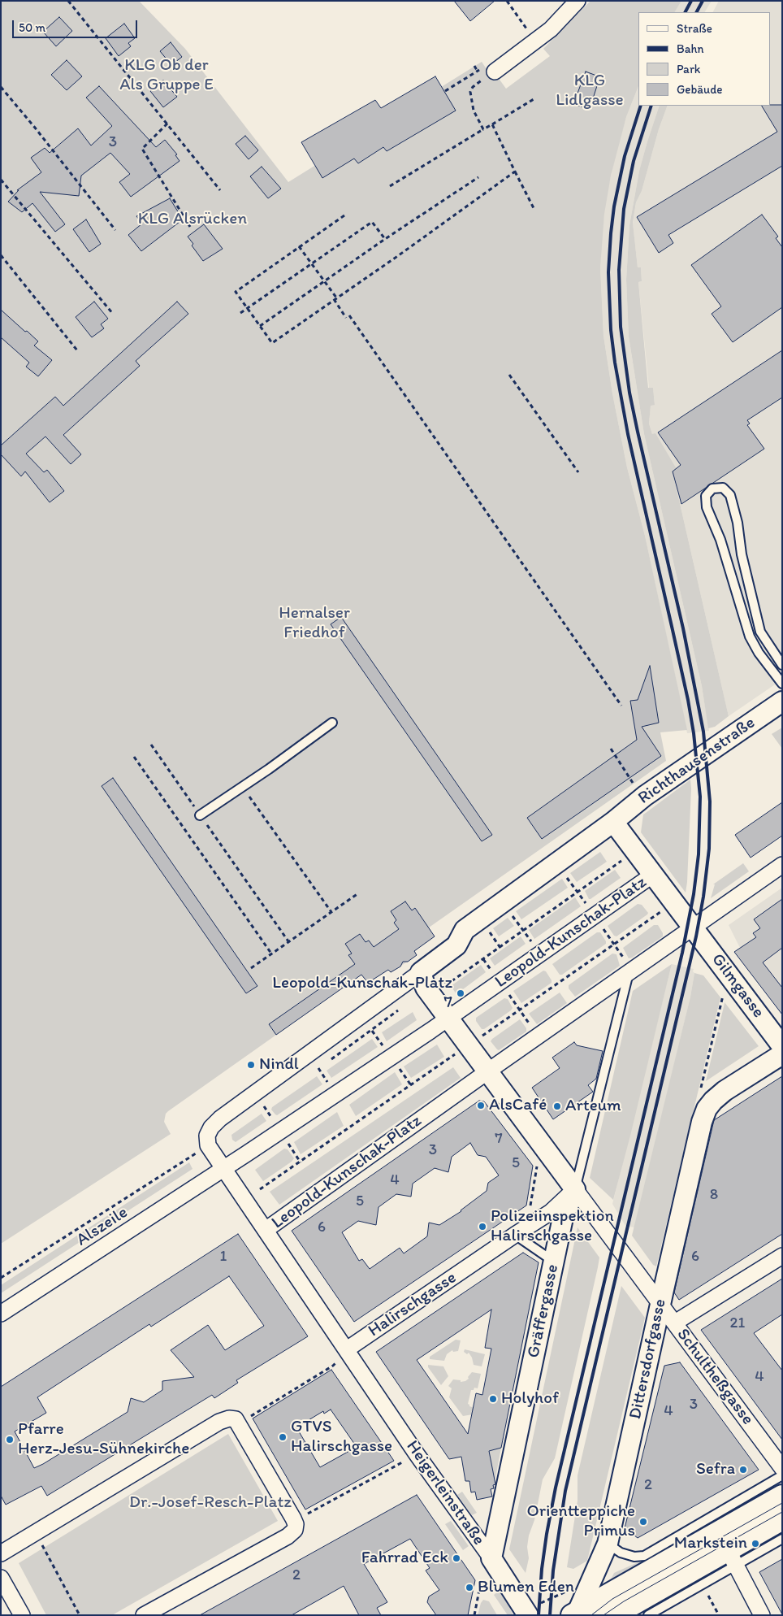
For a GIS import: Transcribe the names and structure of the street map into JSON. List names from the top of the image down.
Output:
{
  "streets": {
    "street": [
      "Richthausenstraße",
      "Leopold-Kunschak-Platz",
      "Gilmgasse",
      "Alszeile",
      "Halirschgasse",
      "Gräffergasse",
      "Dittersdorfgasse",
      "Schultheßgasse",
      "Heigerleinstraße"
    ]
  },
  "crossings": [
    ["Richthausenstraße", "Leopold-Kunschak-Platz"],
    ["Leopold-Kunschak-Platz", "Gilmgasse"],
    ["Leopold-Kunschak-Platz", "Alszeile"],
    ["Leopold-Kunschak-Platz", "Gräffergasse"],
    ["Leopold-Kunschak-Platz", "Schultheßgasse"],
    ["Leopold-Kunschak-Platz", "Heigerleinstraße"],
    ["Halirschgasse", "Gräffergasse"],
    ["Halirschgasse", "Schultheßgasse"],
    ["Halirschgasse", "Heigerleinstraße"],
    ["Gräffergasse", "Schultheßgasse"],
    ["Gräffergasse", "Heigerleinstraße"],
    ["Dittersdorfgasse", "Schultheßgasse"]
  ],
  "parks": [
    "KLG Ob der Als Gruppe E",
    "KLG Lidlgasse",
    "KLG Alsrücken",
    "Hernalser Friedhof",
    "Dr.-Josef-Resch-Platz"
  ],
  "places": [
    "Leopold-Kunschak-Platz 7",
    "Nindl",
    "AlsCafé",
    "Arteum",
    "Polizeiinspektion Halirschgasse",
    "Holyhof",
    "GTVS Halirschgasse",
    "Pfarre Herz-Jesu-Sühnekirche",
    "Sefra",
    "Orientteppiche Primus",
    "Markstein",
    "Fahrrad Eck",
    "Blumen Eden"
  ],
  "house_numbers": [
    "3",
    "7",
    "3",
    "5",
    "4",
    "8",
    "5",
    "6",
    "1",
    "6",
    "21",
    "4",
    "3",
    "4",
    "2",
    "2"
  ],
  "legend": [
    "Straße",
    "Bahn",
    "Park",
    "Gebäude"
  ],
  "scale_bar": "50 m"
}
